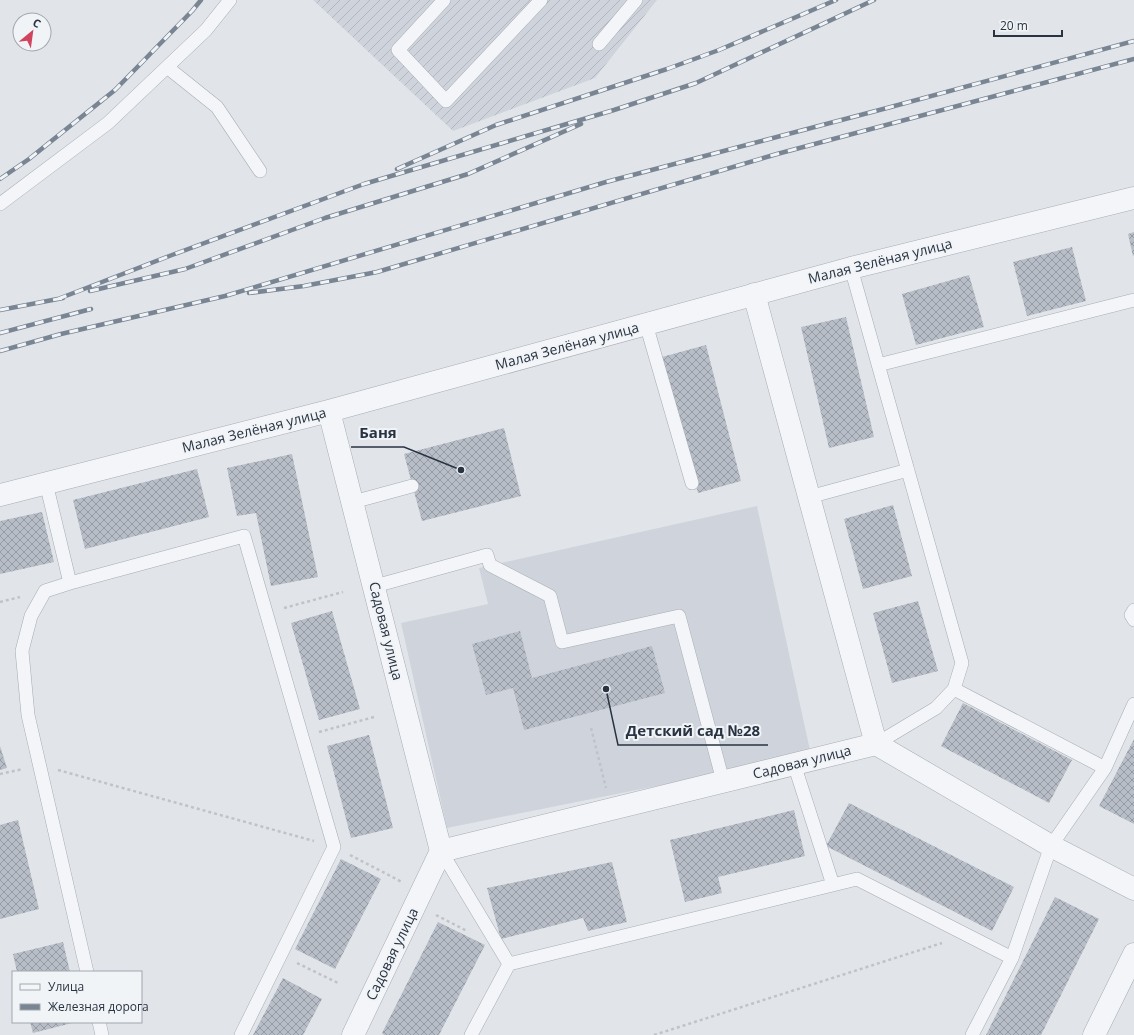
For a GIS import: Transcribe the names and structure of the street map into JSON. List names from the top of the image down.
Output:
{
  "streets": {
    "street": ["Малая Зелёная улица", "Садовая улица"]
  },
  "crossings": [
    ["Малая Зелёная улица", "Садовая улица"]
  ],
  "places": ["Баня", "Детский сад №28"],
  "legend": ["Улица", "Железная дорога"],
  "scale_bar": "20 m",
  "north": "top right"
}
